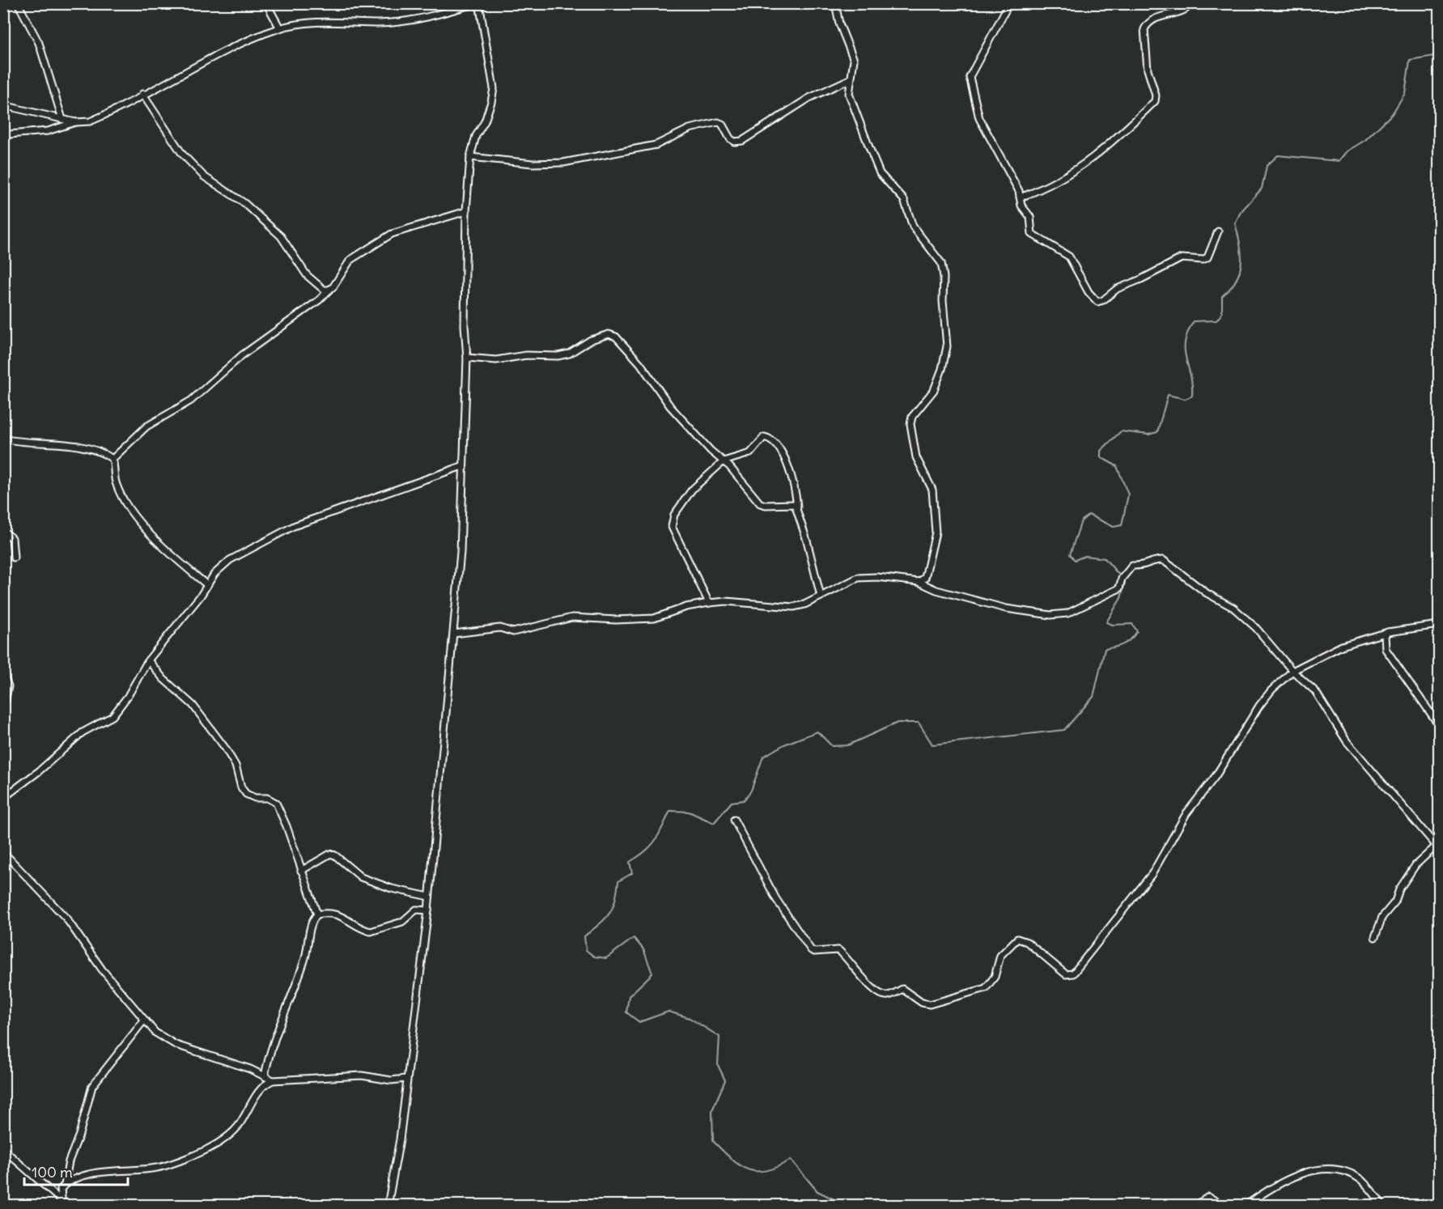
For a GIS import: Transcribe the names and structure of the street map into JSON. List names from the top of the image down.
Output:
{
  "scale_bar": "100 m"
}
